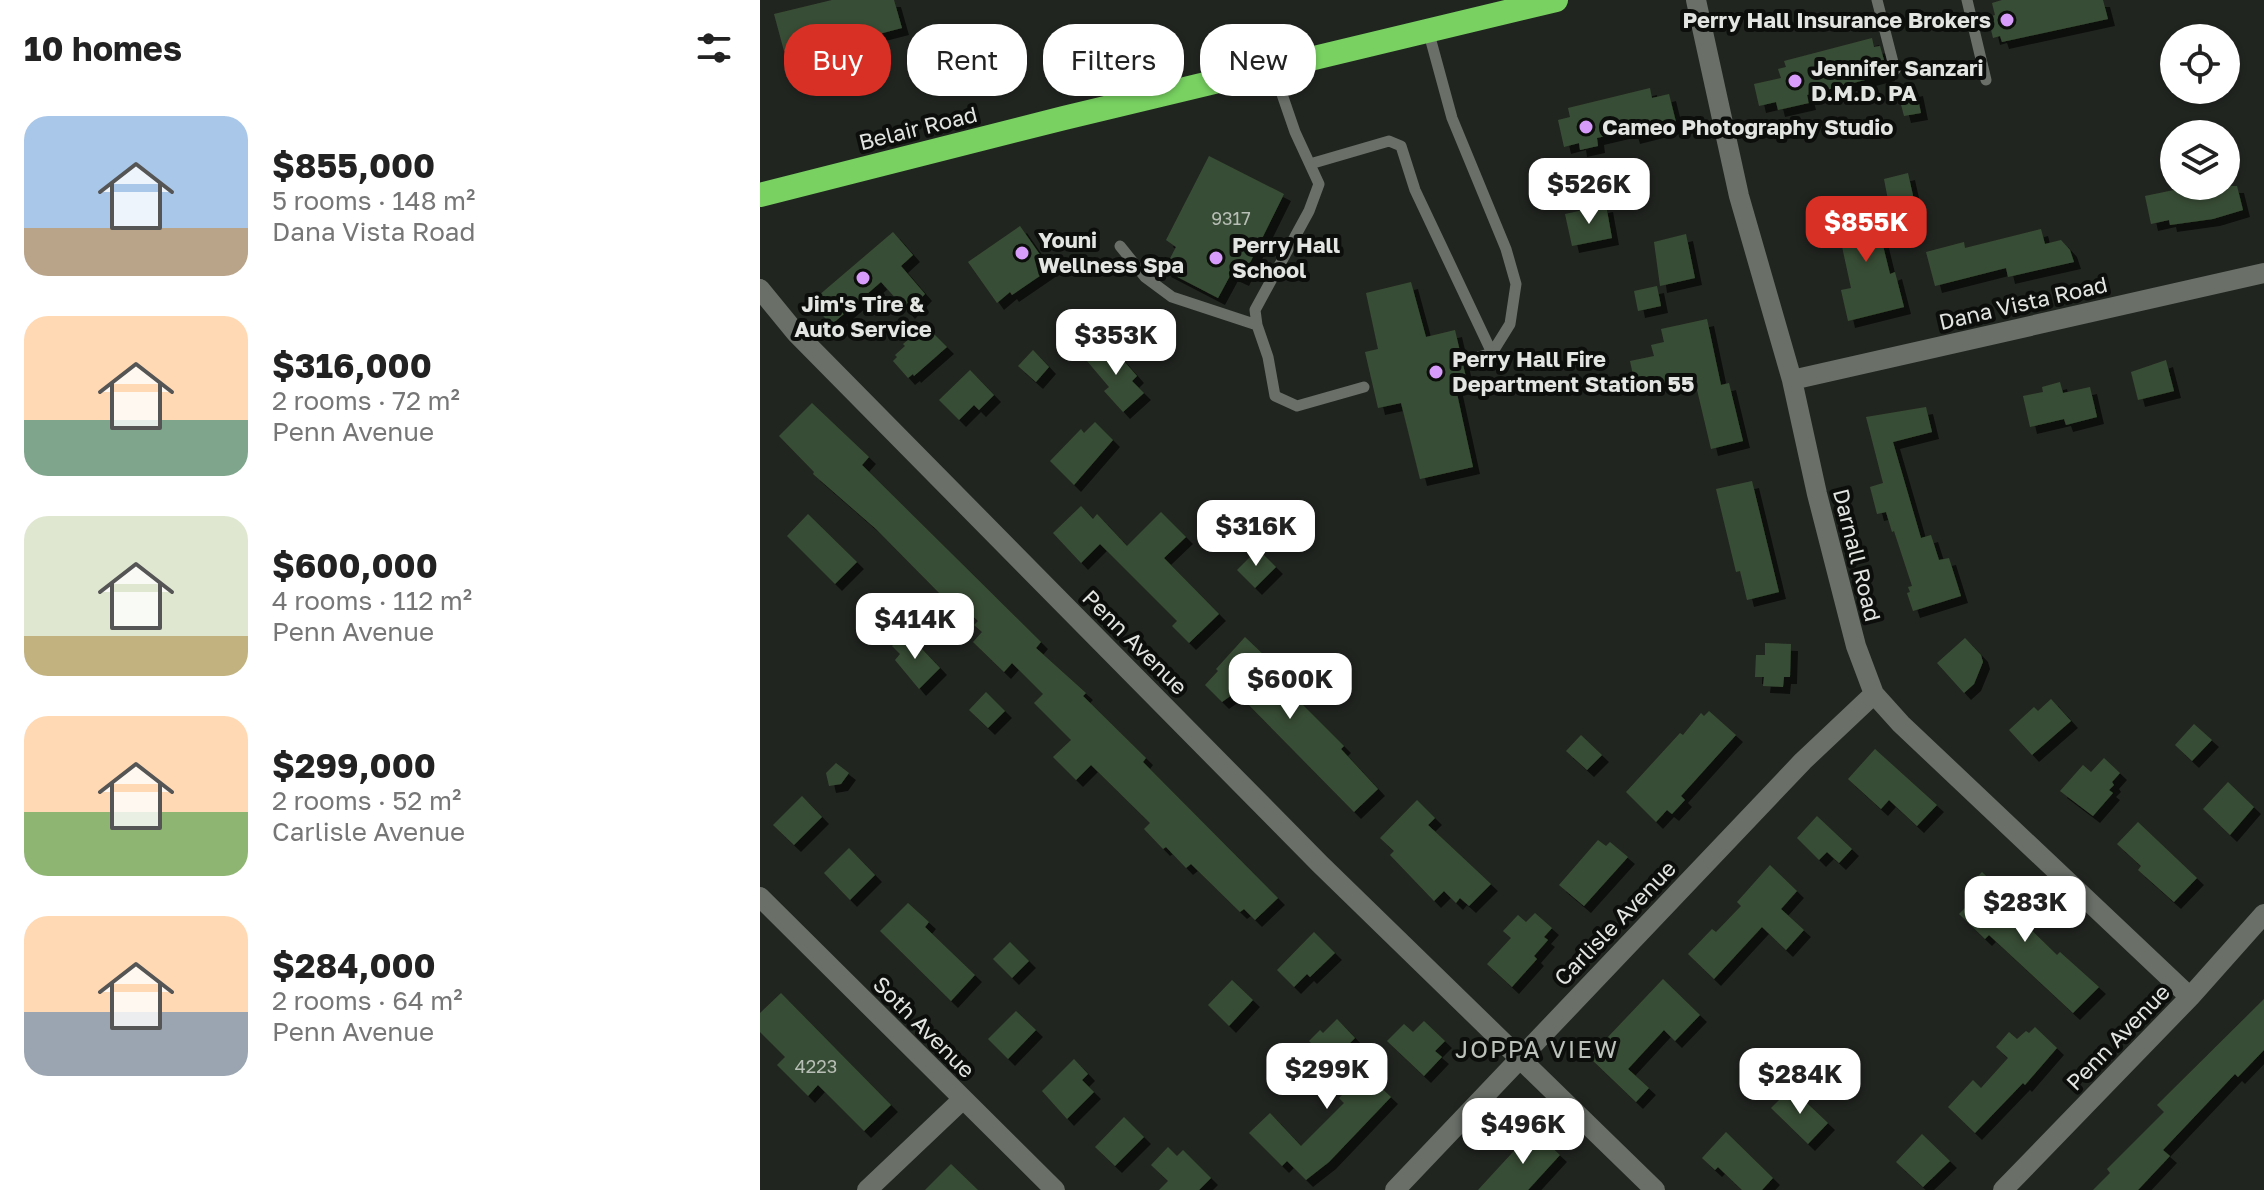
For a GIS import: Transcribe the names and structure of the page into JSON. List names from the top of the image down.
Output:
{
  "streets": {
    "highway": ["Belair Road"],
    "street": [
      "Dana Vista Road",
      "Darnall Road",
      "Penn Avenue",
      "Carlisle Avenue",
      "Soth Avenue"
    ]
  },
  "crossings": [
    ["Dana Vista Road", "Darnall Road"],
    ["Darnall Road", "Penn Avenue"],
    ["Darnall Road", "Carlisle Avenue"],
    ["Penn Avenue", "Carlisle Avenue"]
  ],
  "districts": ["JOPPA VIEW"],
  "places": [
    "Perry Hall Insurance Brokers",
    "Jennifer Sanzari D.M.D. PA",
    "Cameo Photography Studio",
    "Youni Wellness Spa",
    "Perry Hall School",
    "Jim's Tire & Auto Service",
    "Perry Hall Fire Department Station 55"
  ],
  "house_numbers": ["9317", "4223"],
  "page": {
    "heading": "10 homes",
    "chip": [
      "Buy",
      "Rent",
      "Filters",
      "New"
    ],
    "list": [
      {
        "name": "$855,000",
        "note": "5 rooms · 148 m² · Dana Vista Road"
      },
      {
        "name": "$316,000",
        "note": "2 rooms · 72 m² · Penn Avenue"
      },
      {
        "name": "$600,000",
        "note": "4 rooms · 112 m² · Penn Avenue"
      },
      {
        "name": "$299,000",
        "note": "2 rooms · 52 m² · Carlisle Avenue"
      },
      {
        "name": "$284,000",
        "note": "2 rooms · 64 m² · Penn Avenue"
      }
    ],
    "price": [
      "$526K",
      "$855K",
      "$353K",
      "$316K",
      "$414K",
      "$600K",
      "$283K",
      "$299K",
      "$284K",
      "$496K"
    ]
  }
}
